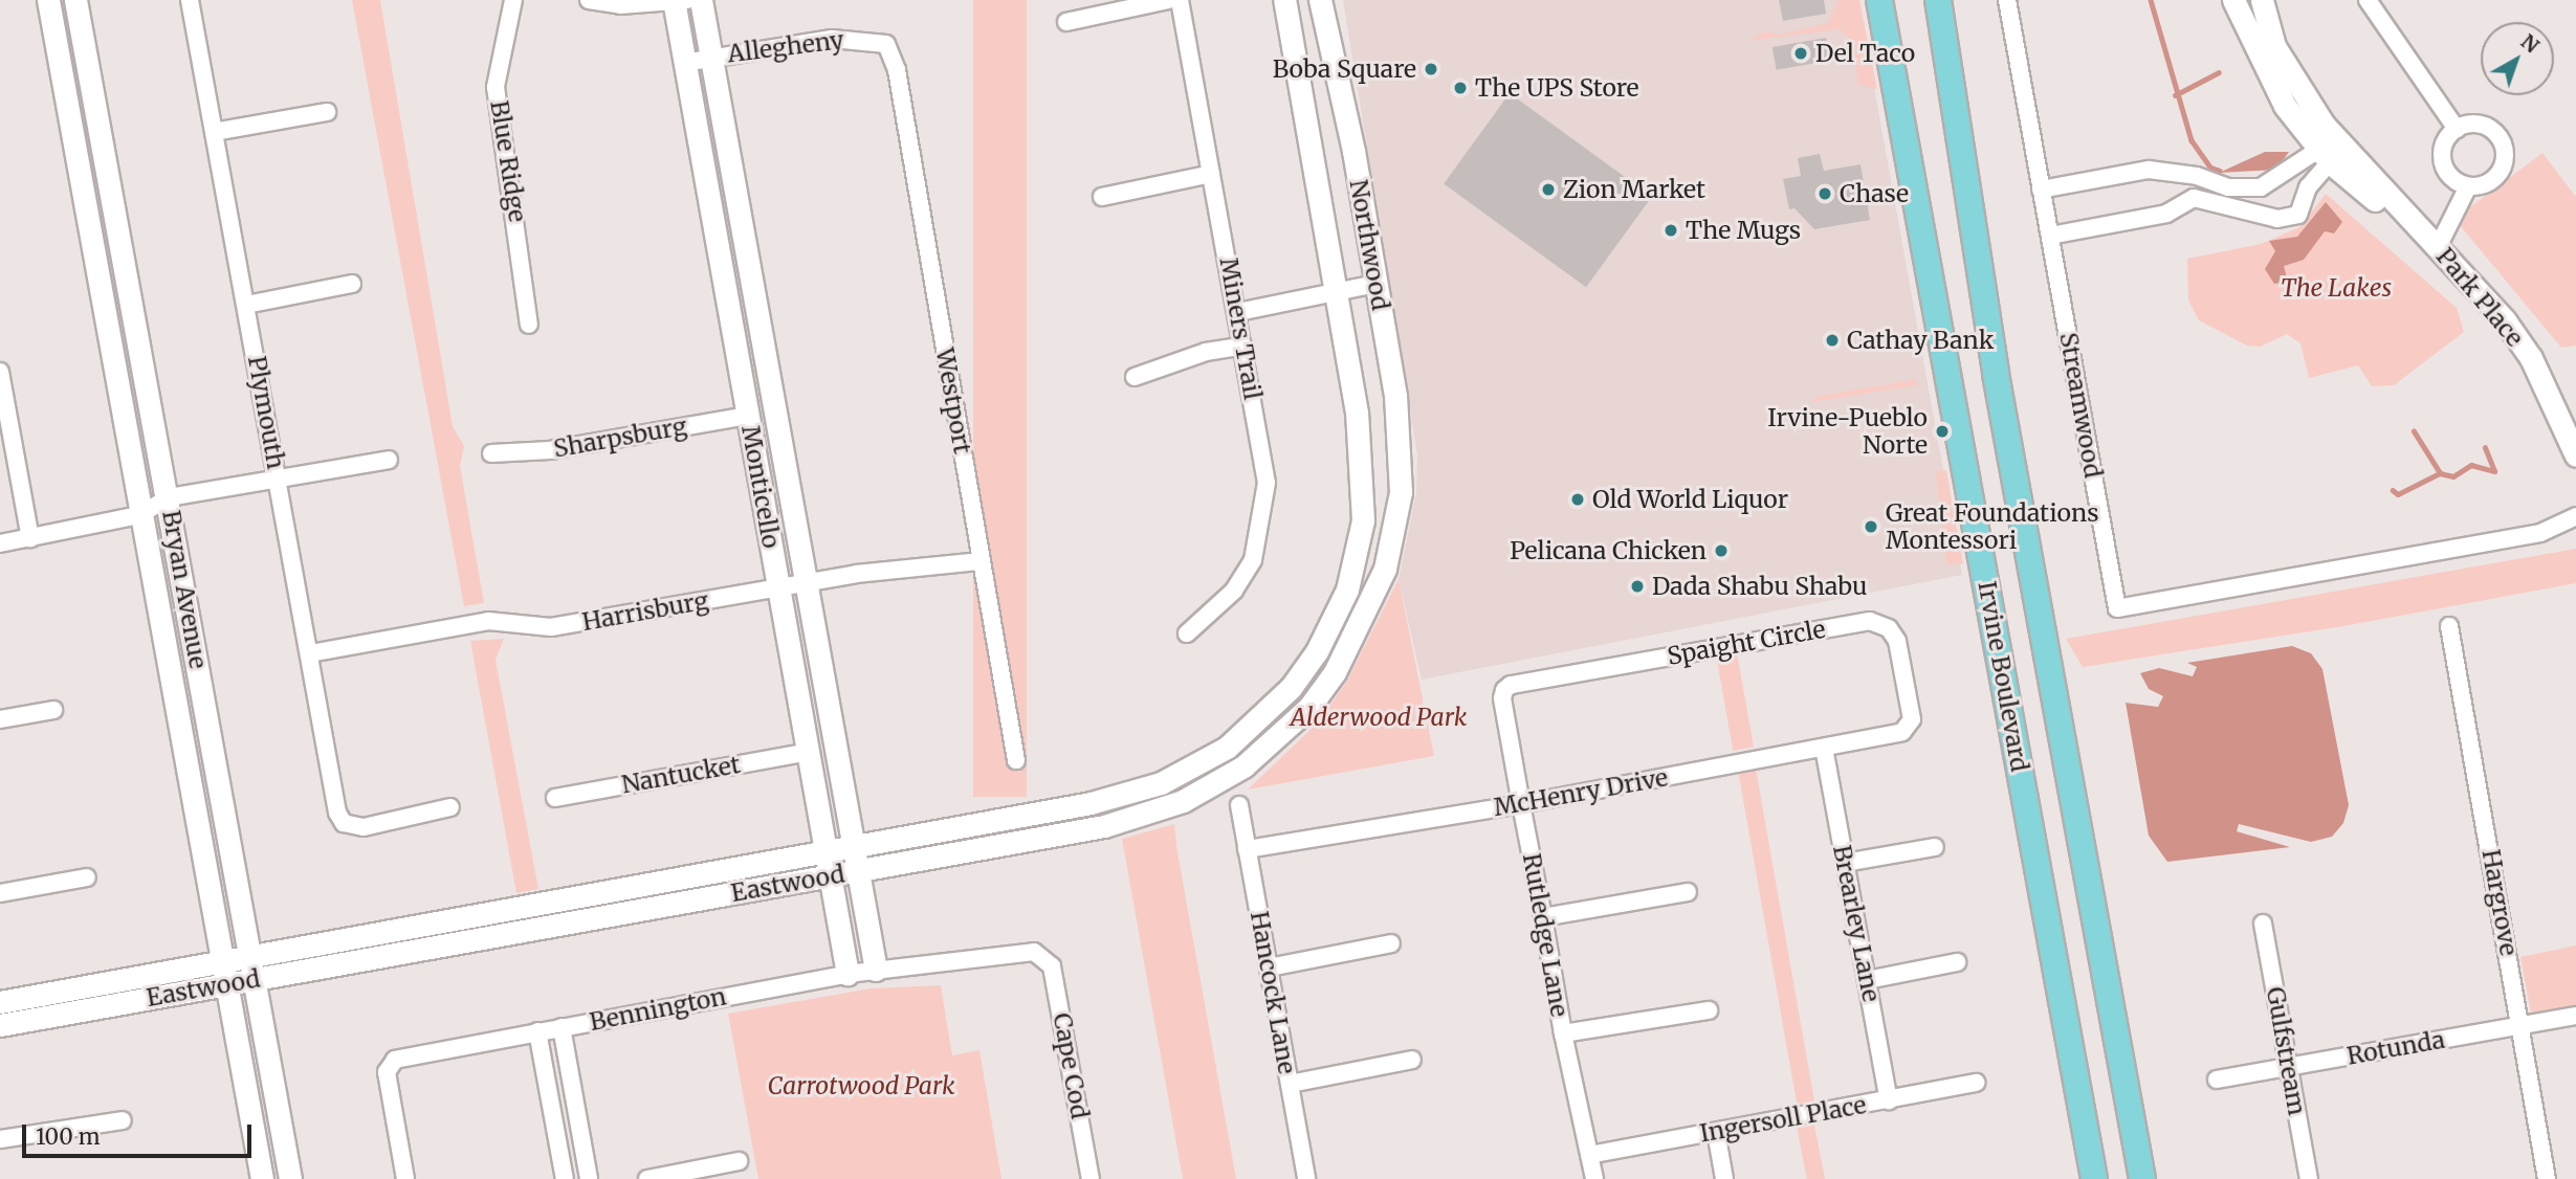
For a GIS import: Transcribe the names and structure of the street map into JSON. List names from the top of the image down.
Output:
{
  "streets": {
    "main road": ["Irvine Boulevard"],
    "street": [
      "Allegheny",
      "Blue Ridge",
      "Northwood",
      "Park Place",
      "Miners Trail",
      "Westport",
      "Streamwood",
      "Plymouth",
      "Sharpsburg",
      "Monticello",
      "Bryan Avenue",
      "Harrisburg",
      "Spaight Circle",
      "Nantucket",
      "McHenry Drive",
      "Eastwood",
      "Hargrove",
      "Brearley Lane",
      "Rutledge Lane",
      "Hancock Lane",
      "Bennington",
      "Rotunda",
      "Gulfstream",
      "Cape Cod",
      "Ingersoll Place"
    ]
  },
  "crossings": [
    ["Allegheny", "Westport"],
    ["Allegheny", "Monticello"],
    ["Northwood", "Eastwood"],
    ["Westport", "Harrisburg"],
    ["Plymouth", "Harrisburg"],
    ["Sharpsburg", "Monticello"],
    ["Monticello", "Harrisburg"],
    ["Monticello", "Nantucket"],
    ["Monticello", "Eastwood"],
    ["Monticello", "Bennington"],
    ["Bryan Avenue", "Eastwood"],
    ["Spaight Circle", "McHenry Drive"],
    ["Spaight Circle", "Rutledge Lane"],
    ["McHenry Drive", "Brearley Lane"],
    ["McHenry Drive", "Rutledge Lane"],
    ["McHenry Drive", "Hancock Lane"],
    ["Hargrove", "Rotunda"],
    ["Brearley Lane", "Ingersoll Place"],
    ["Rutledge Lane", "Ingersoll Place"],
    ["Bennington", "Cape Cod"],
    ["Rotunda", "Gulfstream"]
  ],
  "parks": ["The Lakes", "Alderwood Park", "Carrotwood Park"],
  "places": [
    "Del Taco",
    "Boba Square",
    "The UPS Store",
    "Zion Market",
    "Chase",
    "The Mugs",
    "Cathay Bank",
    "Irvine-Pueblo Norte",
    "Old World Liquor",
    "Great Foundations Montessori",
    "Pelicana Chicken",
    "Dada Shabu Shabu"
  ],
  "scale_bar": "100 m",
  "north": "top right"
}
